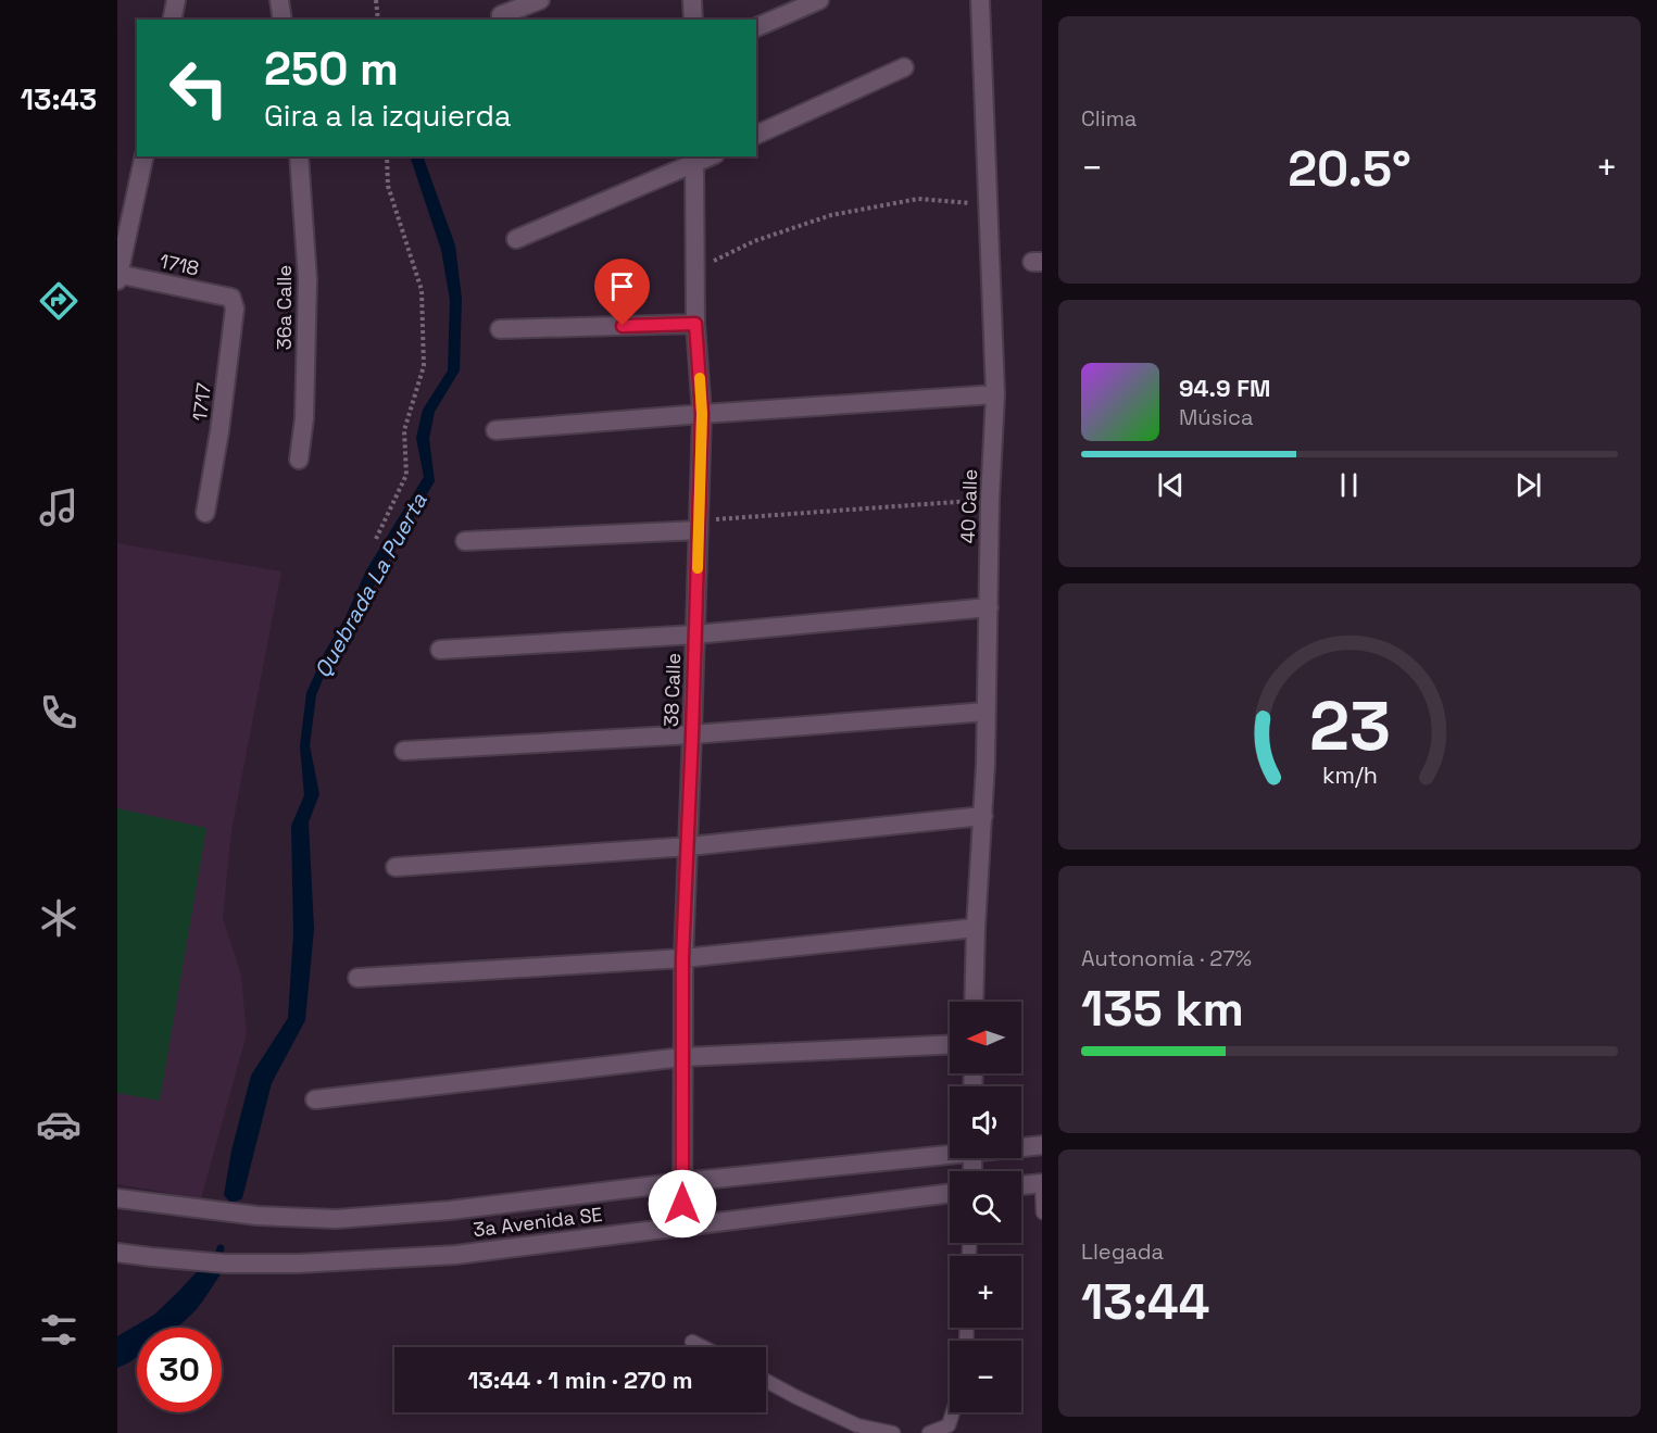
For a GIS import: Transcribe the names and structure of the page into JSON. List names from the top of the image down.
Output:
{
  "streets": {
    "street": [
      "1718",
      "36a Calle",
      "1717",
      "40 Calle",
      "38 Calle",
      "3a Avenida SE"
    ]
  },
  "crossings": [
    ["1718", "1717"],
    ["38 Calle", "3a Avenida SE"]
  ],
  "water": ["Quebrada La Puerta"],
  "north": "left",
  "page": {
    "tabs": "13:43",
    "tile": [
      "Clima",
      ["Autonomía · 27%", "135 km"],
      ["Llegada", "13:44"]
    ],
    "turn": ["250 m", "Gira a la izquierda"],
    "heat": ["−", "20.5°", "+"],
    "song": ["94.9 FM", "Música"],
    "map_buttons": ["+", "−"],
    "limit": "30",
    "trip": "13:44 · 1 min · 270 m",
    "gauge": ["23", "km/h"]
  }
}
